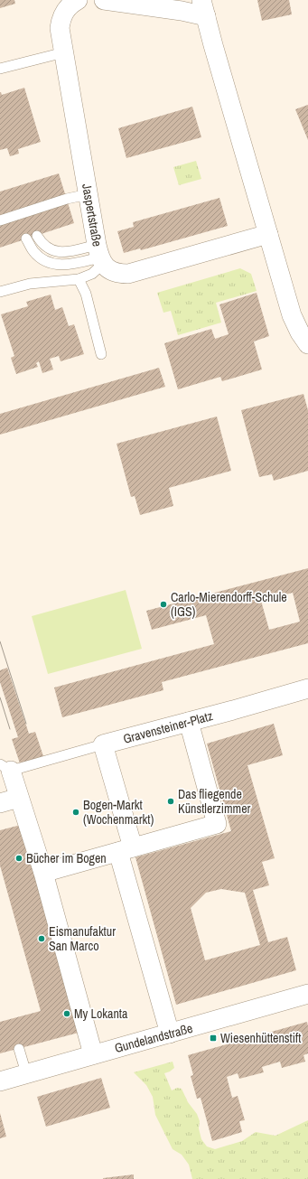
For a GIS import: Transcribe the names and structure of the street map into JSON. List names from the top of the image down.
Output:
{
  "streets": {
    "street": ["Jaspertstraße", "Gravensteiner-Platz", "Gundelandstraße"]
  },
  "places": {
    "other": [
      "Carlo-Mierendorff-Schule (IGS)",
      "Das fliegende Künstlerzimmer",
      "Bogen-Markt (Wochenmarkt)",
      "Bücher im Bogen",
      "Eismanufaktur San Marco",
      "My Lokanta"
    ],
    "transit": ["Wiesenhüttenstift"]
  }
}
